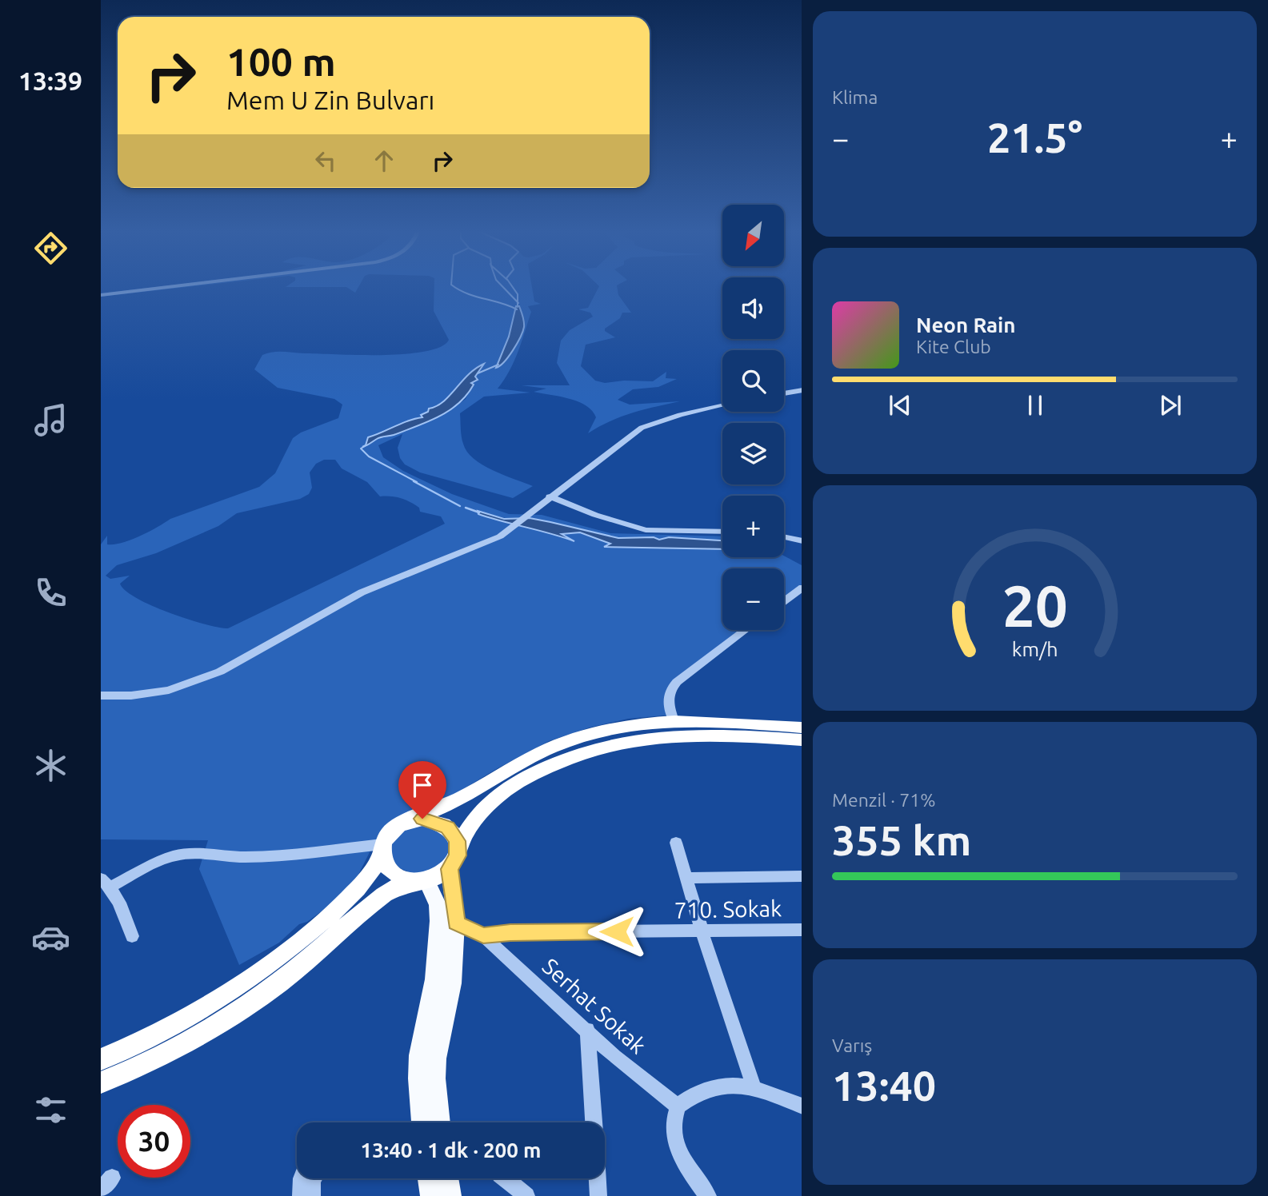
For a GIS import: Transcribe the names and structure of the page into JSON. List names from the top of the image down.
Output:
{
  "streets": {
    "street": ["710. Sokak", "Serhat Sokak"]
  },
  "crossings": [
    ["710. Sokak", "Serhat Sokak"]
  ],
  "north": "bottom left",
  "page": {
    "tabs": "13:39",
    "tile": [
      "Klima",
      ["Menzil · 71%", "355 km"],
      ["Varış", "13:40"]
    ],
    "turn": ["100 m", "Mem U Zin Bulvarı"],
    "heat": ["−", "21.5°", "+"],
    "map_buttons": ["+", "−"],
    "song": ["Neon Rain", "Kite Club"],
    "limit": "30",
    "trip": "13:40 · 1 dk · 200 m",
    "gauge": ["20", "km/h"]
  }
}
